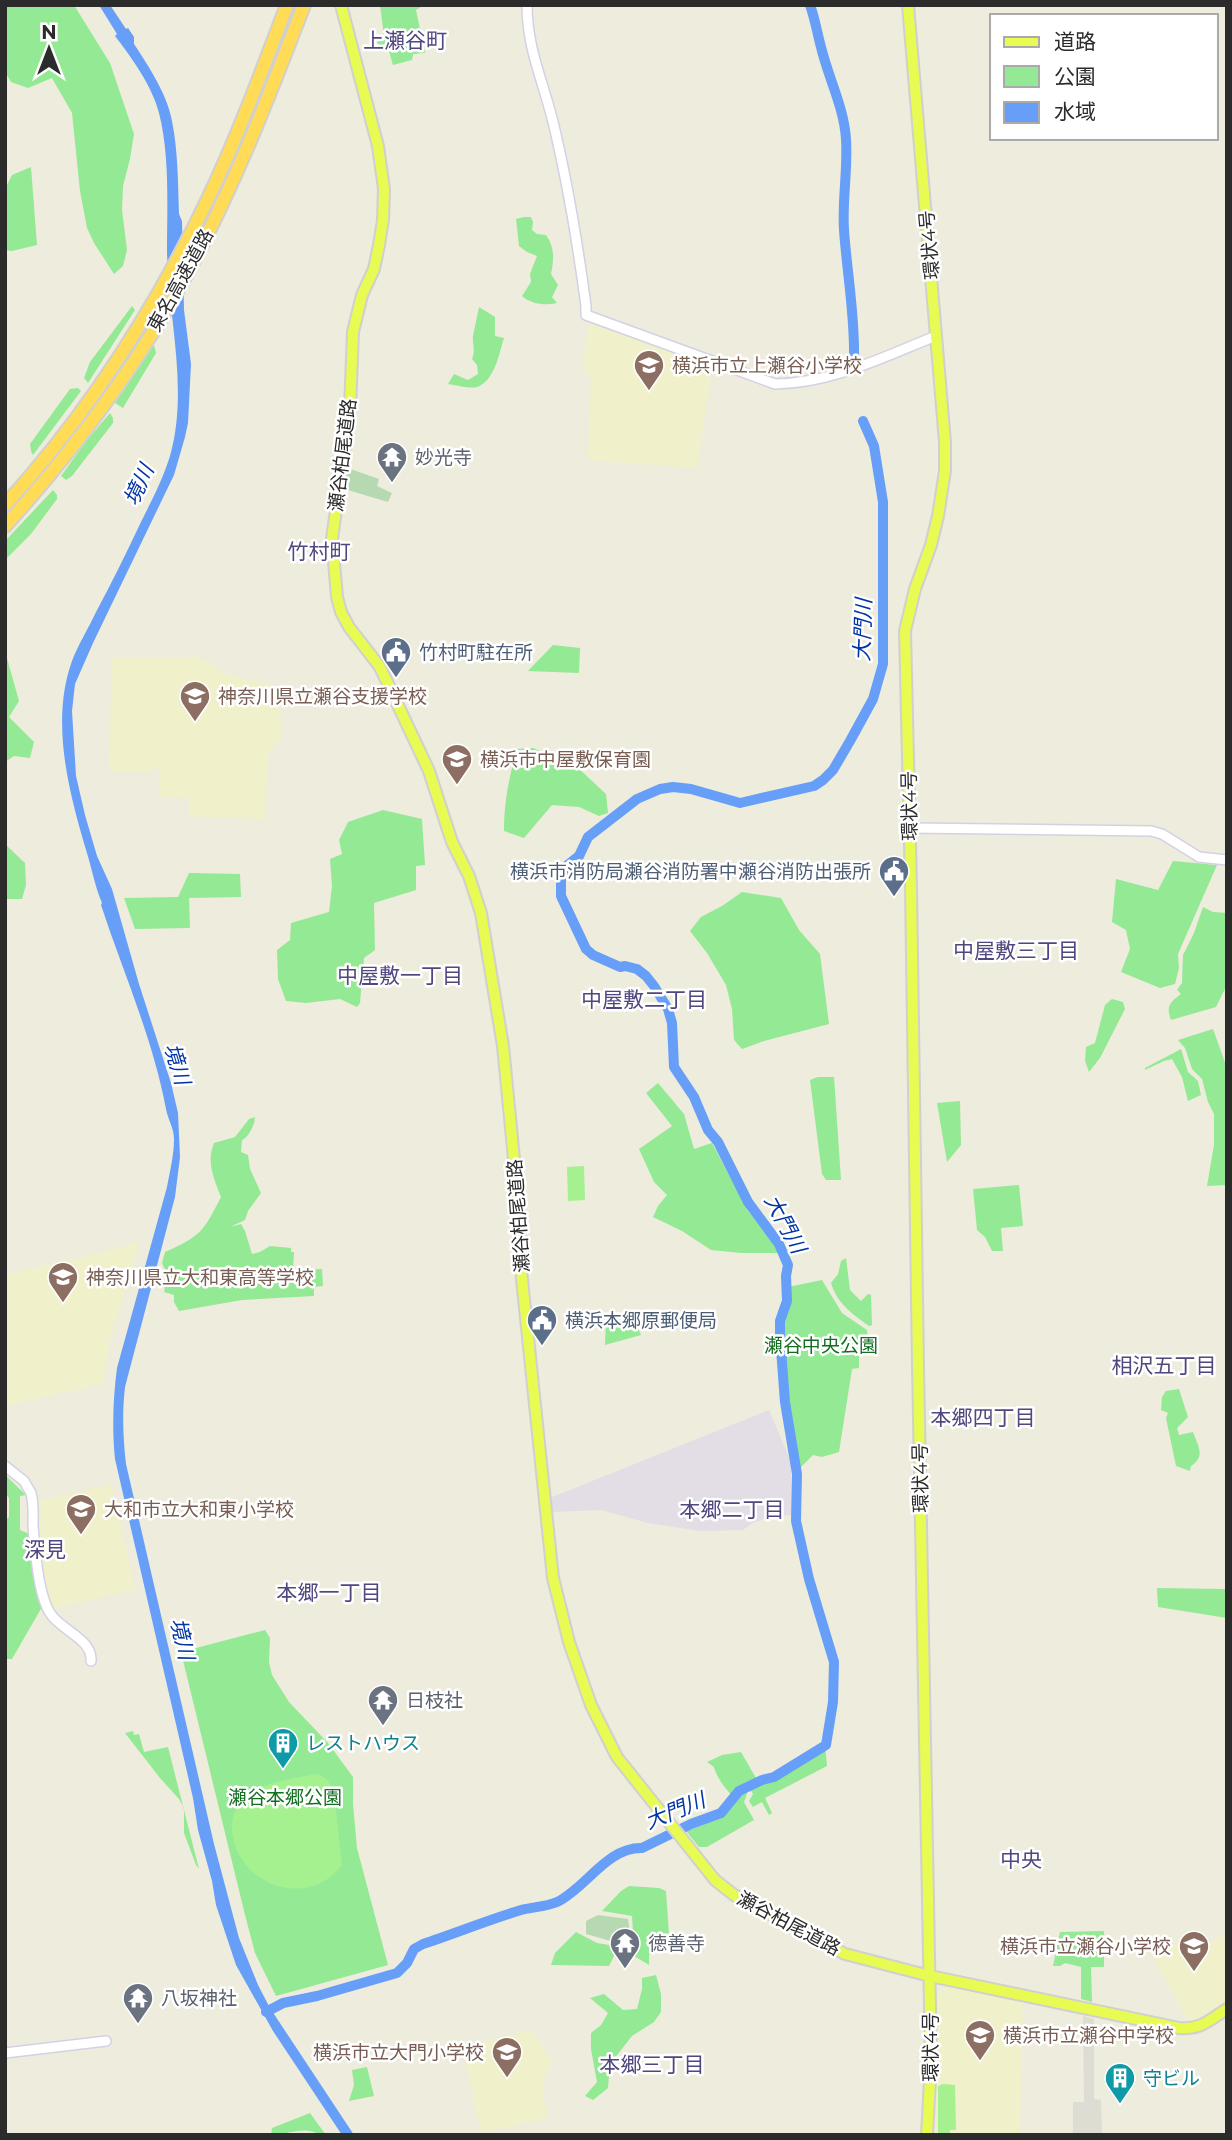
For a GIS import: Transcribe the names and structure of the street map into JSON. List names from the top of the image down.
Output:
{
  "streets": {
    "highway": ["東名高速道路"],
    "main road": ["環状4号", "瀬谷柏尾道路"]
  },
  "crossings": [
    ["環状4号", "瀬谷柏尾道路"]
  ],
  "districts": [
    "上瀬谷町",
    "竹村町",
    "中屋敷三丁目",
    "中屋敷一丁目",
    "中屋敷二丁目",
    "相沢五丁目",
    "本郷四丁目",
    "本郷二丁目",
    "深見",
    "本郷一丁目",
    "中央",
    "本郷三丁目"
  ],
  "water": ["境川", "大門川"],
  "parks": ["瀬谷中央公園", "瀬谷本郷公園"],
  "places": {
    "school or university": [
      "横浜市立上瀬谷小学校",
      "神奈川県立瀬谷支援学校",
      "横浜市中屋敷保育園",
      "神奈川県立大和東高等学校",
      "大和市立大和東小学校",
      "横浜市立瀬谷小学校",
      "横浜市立瀬谷中学校",
      "横浜市立大門小学校"
    ],
    "temple": [
      "妙光寺",
      "日枝社",
      "徳善寺",
      "八坂神社"
    ],
    "public building": ["竹村町駐在所", "横浜市消防局瀬谷消防署中瀬谷消防出張所", "横浜本郷原郵便局"],
    "building": ["レストハウス", "守ビル"]
  },
  "legend": ["道路", "公園", "水域"],
  "north": "top"
}
